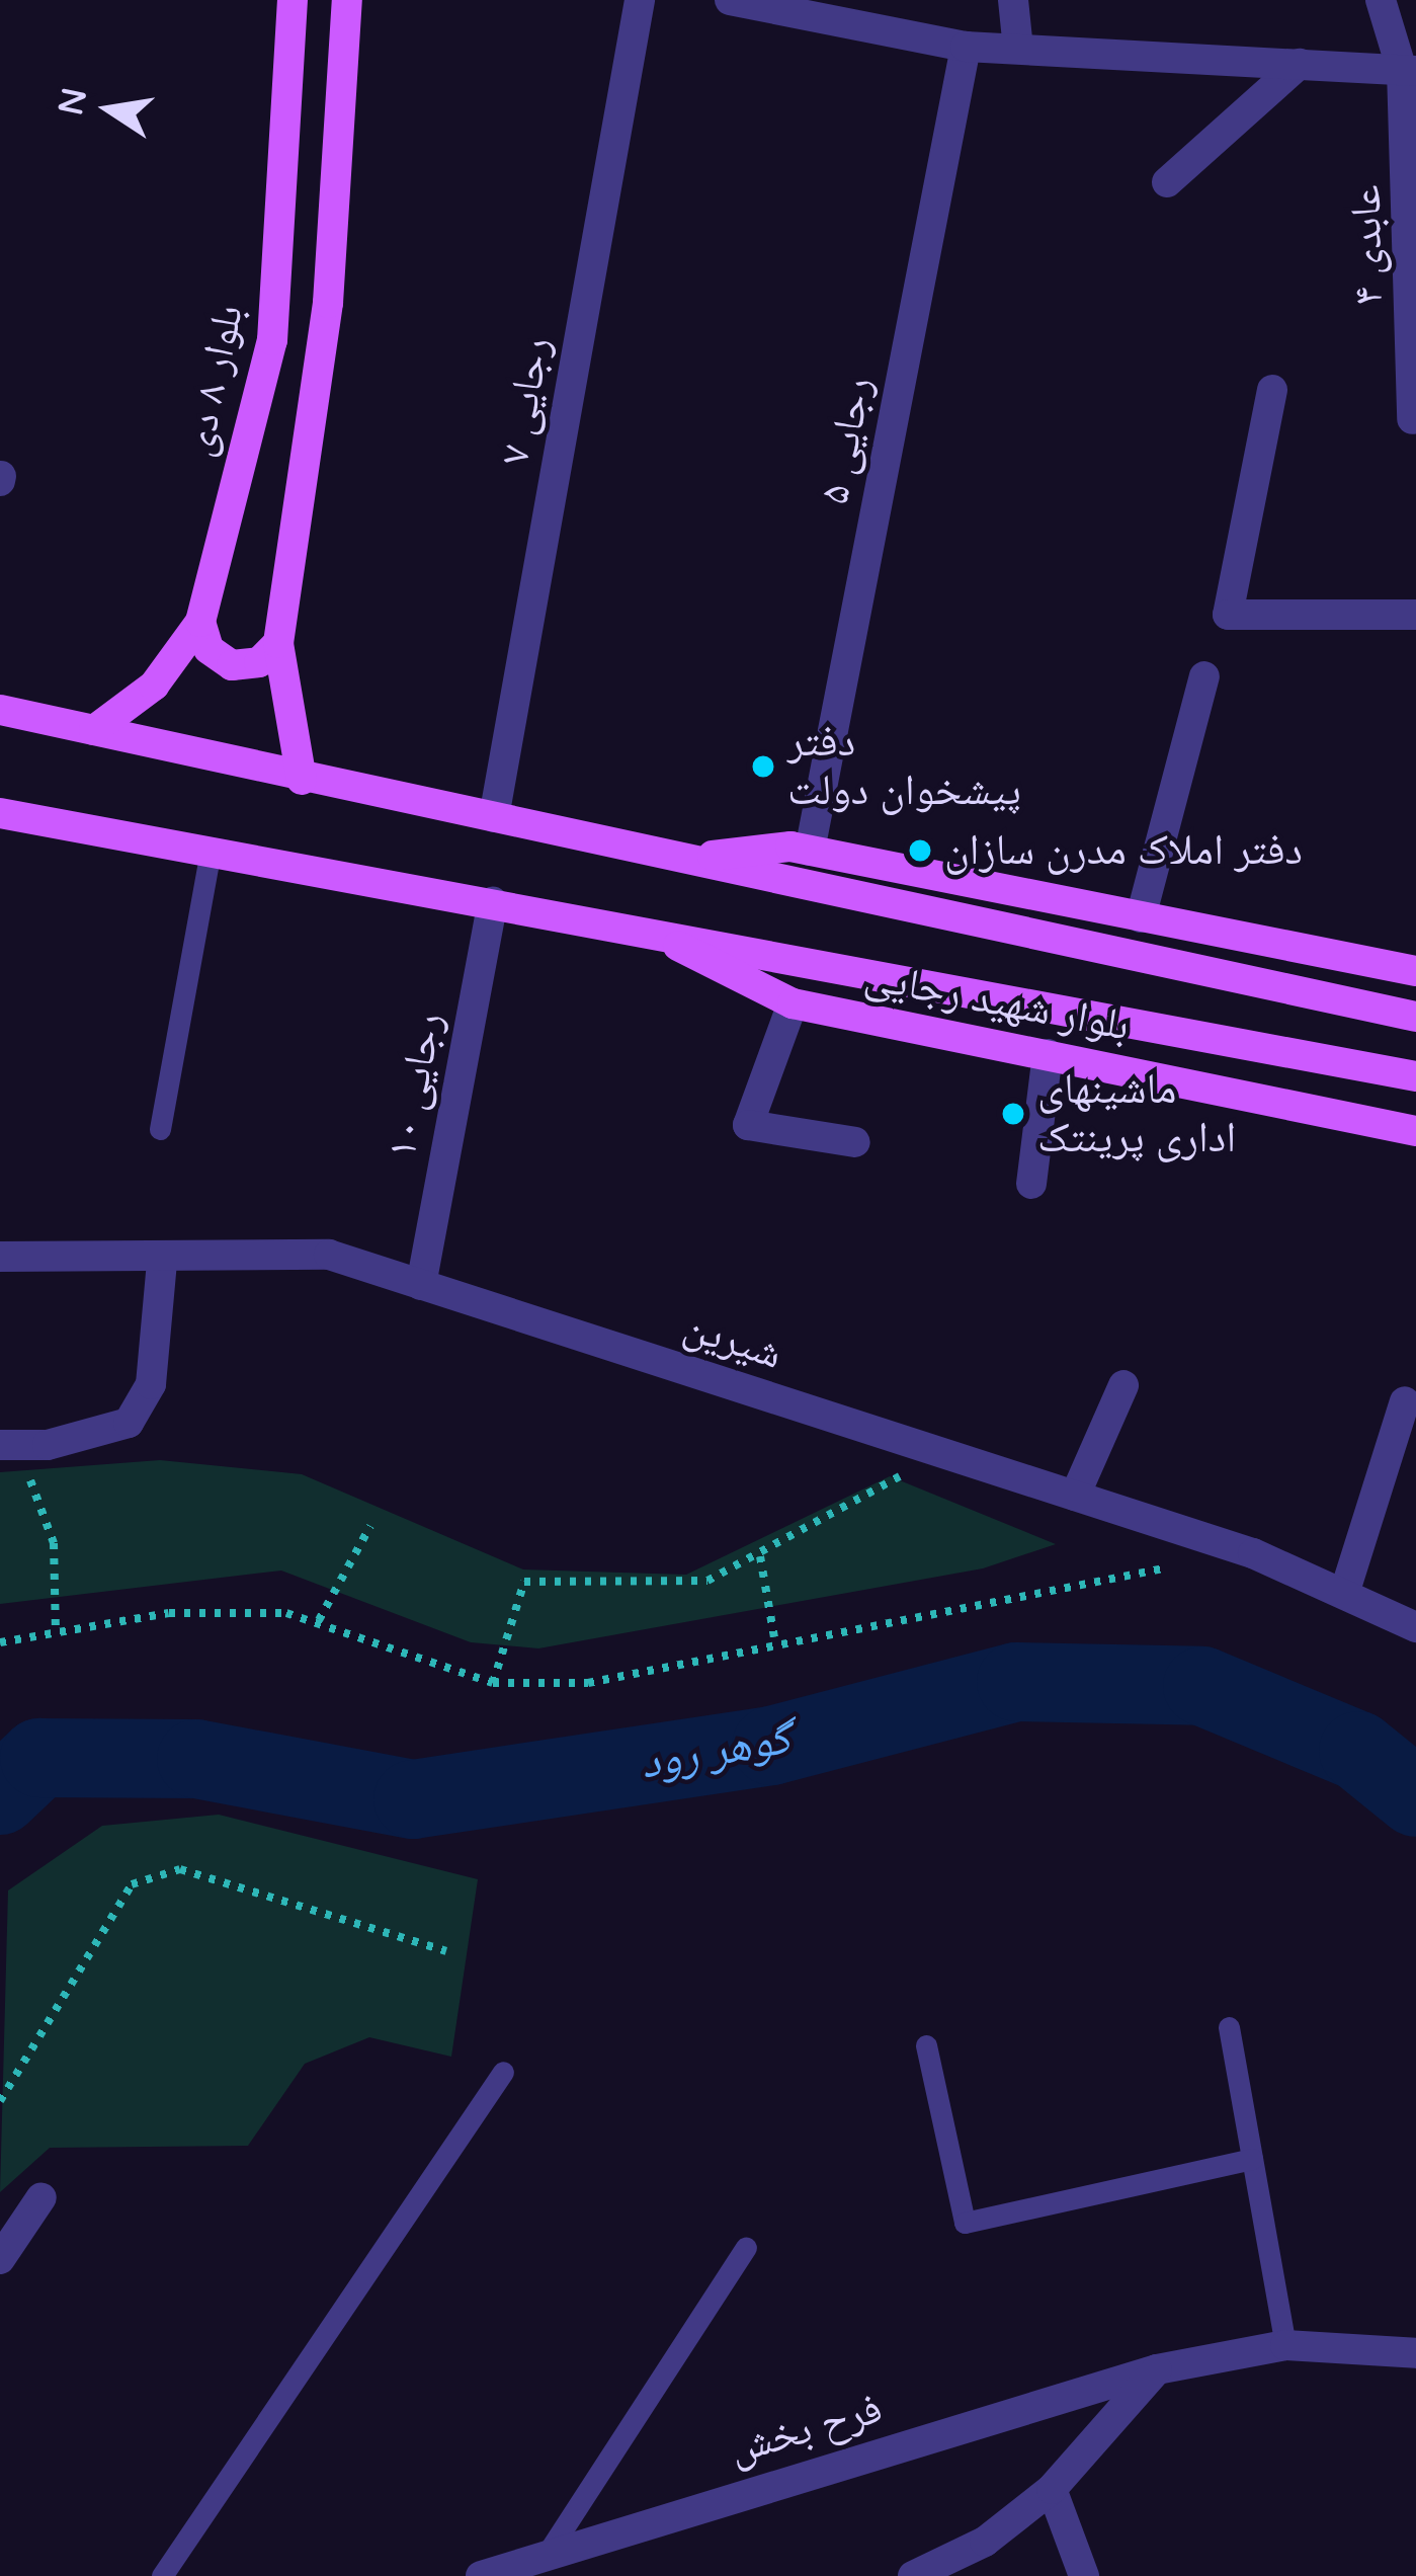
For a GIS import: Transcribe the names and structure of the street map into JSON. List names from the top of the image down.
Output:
{
  "streets": {
    "main road": ["بلوار ۸ دی", "بلوار شهید رجایی"],
    "street": [
      "عابدی ۴",
      "رجایی ۷",
      "رجایی ۵",
      "رجایی ۱۰",
      "شیرین",
      "فرح بخش"
    ]
  },
  "crossings": [
    ["بلوار ۸ دی", "بلوار شهید رجایی"],
    ["رجایی ۷", "بلوار شهید رجایی"],
    ["رجایی ۵", "بلوار شهید رجایی"],
    ["بلوار شهید رجایی", "رجایی ۱۰"],
    ["رجایی ۱۰", "شیرین"]
  ],
  "water": ["گوهر رود"],
  "places": ["دفتر پیشخوان دولت", "دفتر املاک مدرن سازان", "ماشینهای اداری پرینتک"],
  "north": "left"
}
